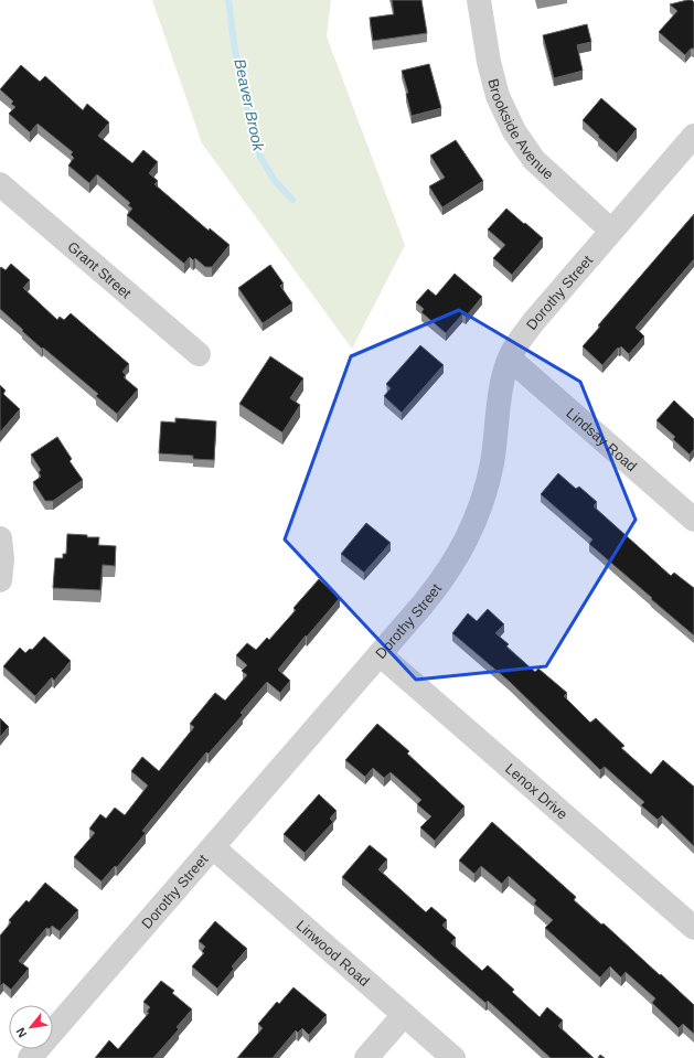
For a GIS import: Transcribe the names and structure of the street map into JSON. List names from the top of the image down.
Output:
{
  "streets": {
    "street": [
      "Brookside Avenue",
      "Grant Street",
      "Dorothy Street",
      "Lindsay Road",
      "Lenox Drive",
      "Linwood Road"
    ]
  },
  "crossings": [
    ["Brookside Avenue", "Dorothy Street"],
    ["Dorothy Street", "Lindsay Road"],
    ["Dorothy Street", "Lenox Drive"],
    ["Dorothy Street", "Linwood Road"]
  ],
  "water": ["Beaver Brook"],
  "north": "bottom left"
}
